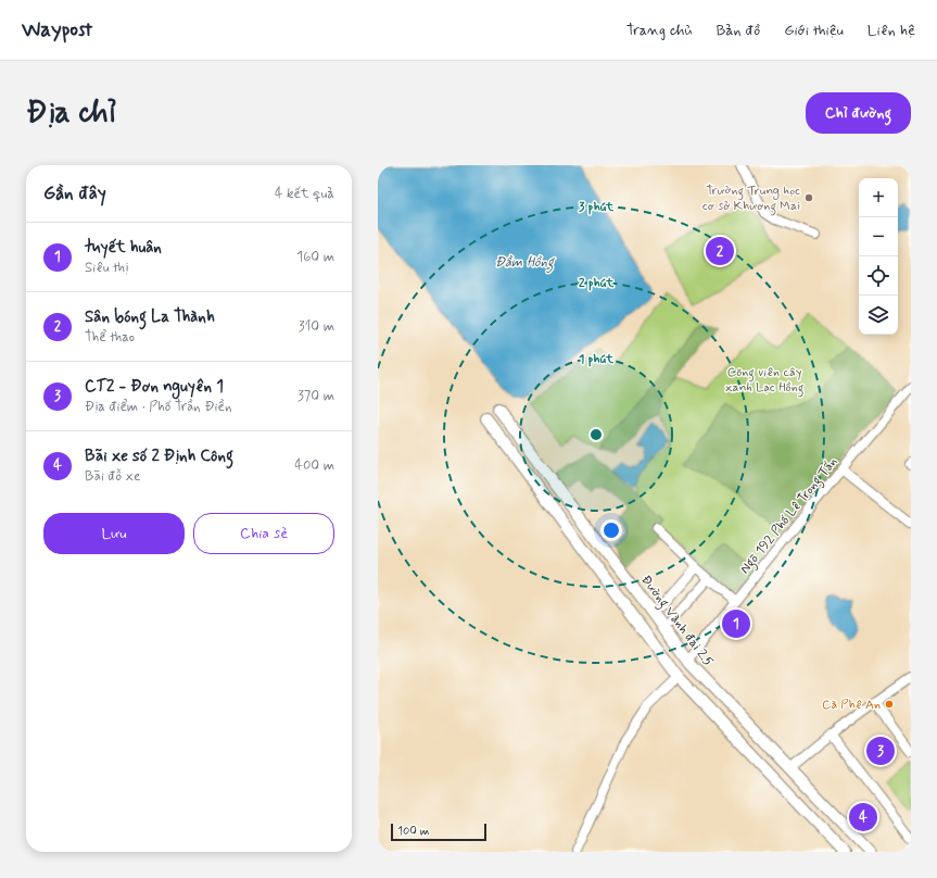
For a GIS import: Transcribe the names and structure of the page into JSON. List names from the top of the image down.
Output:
{
  "streets": {
    "main road": ["Đường Vành đai 2.5"],
    "street": ["Ngõ 192 Phố Lê Trọng Tấn"]
  },
  "crossings": [
    ["Ngõ 192 Phố Lê Trọng Tấn", "Đường Vành đai 2.5"]
  ],
  "water": ["Đầm Hồng"],
  "parks": ["Công viên cây xanh Lạc Hồng"],
  "places": ["Trường Trung học cơ sở Khương Mai", "Cà Phê An"],
  "scale_bar": "100 m",
  "page": {
    "header": "Waypost",
    "nav": [
      "Trang chủ",
      "Bản đồ",
      "Giới thiệu",
      "Liên hệ"
    ],
    "buttons": [
      "Chỉ đường",
      ["Lưu", "Chia sẻ"]
    ],
    "title": "Địa chỉ",
    "heading": ["Gần đây", "4 kết quả"],
    "map_buttons": ["+", "−"],
    "list": [
      {
        "mark": "1",
        "name": "tuyết huân",
        "note": "Siêu thị",
        "value": "160 m"
      },
      {
        "mark": "2",
        "name": "Sân bóng La Thành",
        "note": "Thể thao",
        "value": "310 m"
      },
      {
        "mark": "3",
        "name": "CT2 - Đơn nguyên 1",
        "note": "Địa điểm · Phố Trần Điền",
        "value": "370 m"
      },
      {
        "mark": "4",
        "name": "Bãi xe số 2 Định Công",
        "note": "Bãi đỗ xe",
        "value": "400 m"
      }
    ],
    "pins": [
      "2",
      "1",
      "3",
      "4"
    ],
    "scale": "100 m"
  },
  "rings": ["3 phút", "2 phút", "1 phút"]
}
